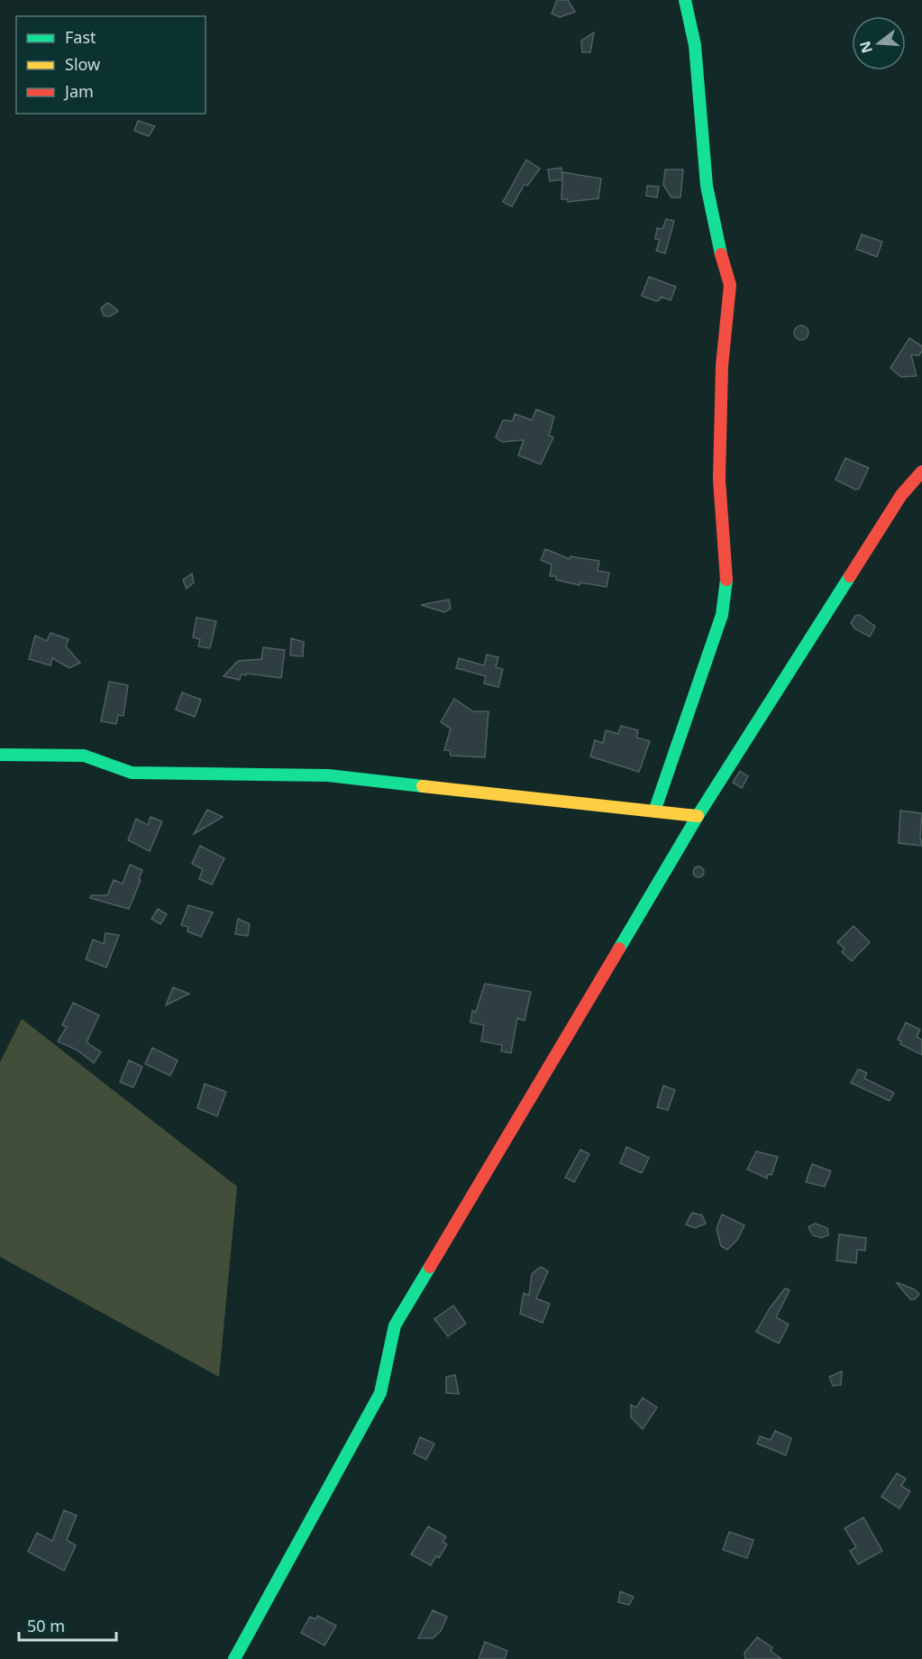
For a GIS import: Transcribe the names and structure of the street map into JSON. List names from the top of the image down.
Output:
{
  "legend": ["Fast", "Slow", "Jam"],
  "scale_bar": "50 m",
  "north": "left"
}
